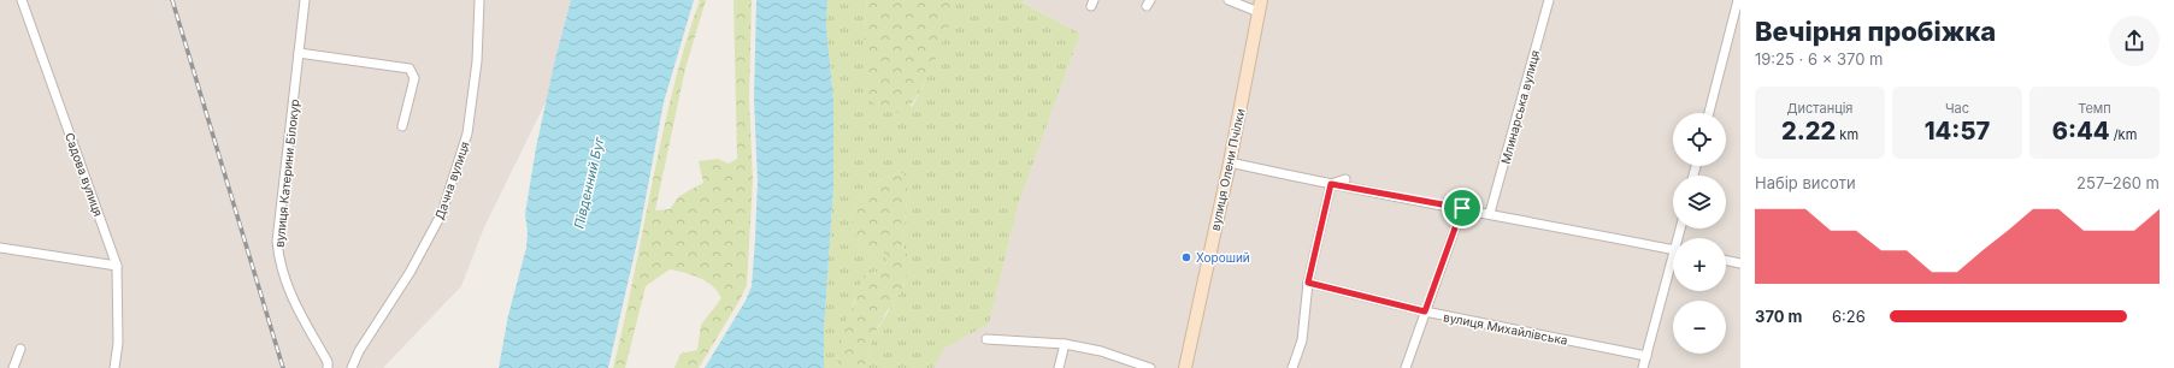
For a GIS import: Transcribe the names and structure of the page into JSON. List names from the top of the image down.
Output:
{
  "streets": {
    "street": [
      "Млинарська вулиця",
      "вулиця Олени Пчілки",
      "вулиця Катерини Білокур",
      "Садова вулиця",
      "Дачна вулиця",
      "вулиця Михайлівська"
    ]
  },
  "water": ["Південний Буг"],
  "places": ["Хороший"],
  "page": {
    "heading": ["Вечірня пробіжка", "19:25 · 6 × 370 m"],
    "stats": [
      ["Дистанція", "2.22 km"],
      ["Час", "14:57"],
      ["Темп", "6:44 /km"]
    ],
    "map_buttons": ["+", "−"],
    "chart": ["Набір висоти", "257–260 m"],
    "list": [
      {
        "name": "370 m",
        "note": "6:26"
      }
    ]
  }
}
